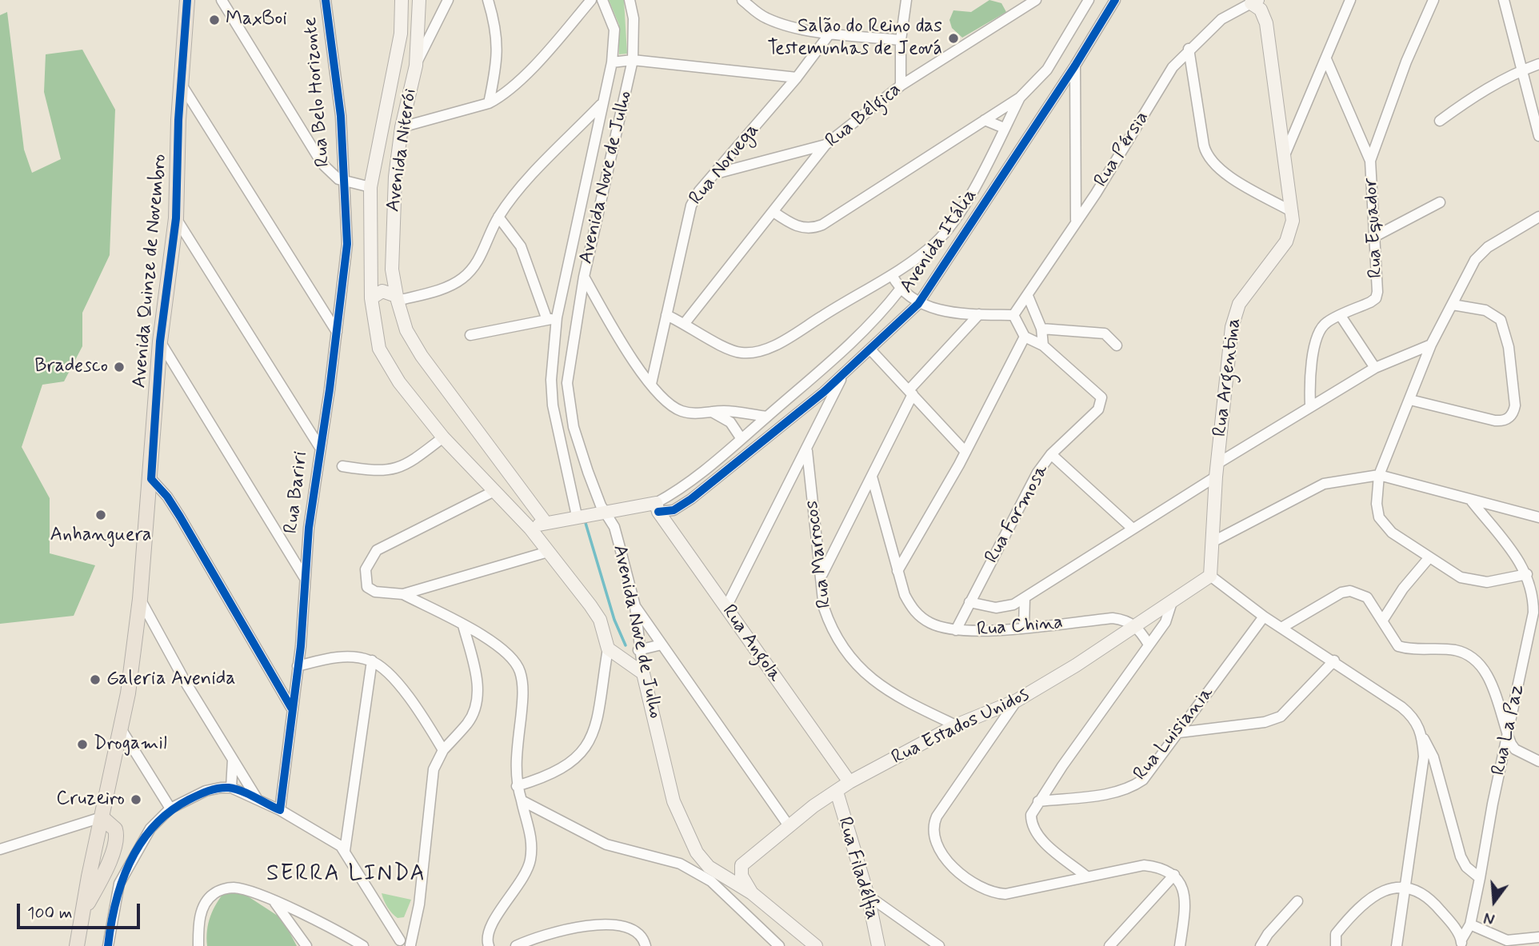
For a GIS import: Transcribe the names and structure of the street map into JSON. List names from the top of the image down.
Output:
{
  "streets": {
    "main road": [
      "Avenida Niterói",
      "Avenida Nove de Julho",
      "Avenida Itália",
      "Avenida Quinze de Novembro",
      "Rua Argentina",
      "Rua Angola",
      "Rua Estados Unidos",
      "Rua Filadélfia"
    ],
    "street": [
      "Rua Belo Horizonte",
      "Rua Bélgica",
      "Rua Pérsia",
      "Rua Noruega",
      "Rua Equador",
      "Rua Bariri",
      "Rua Formosa",
      "Rua Marrocos",
      "Rua China",
      "Rua La Paz",
      "Rua Luisiania"
    ]
  },
  "crossings": [
    ["Rua Belo Horizonte", "Rua Bariri"],
    ["Rua Pérsia", "Rua Argentina"],
    ["Avenida Niterói", "Avenida Itália"],
    ["Avenida Nove de Julho", "Avenida Itália"],
    ["Avenida Nove de Julho", "Rua Estados Unidos"],
    ["Avenida Itália", "Rua Angola"],
    ["Rua Argentina", "Rua Estados Unidos"],
    ["Rua Formosa", "Rua China"],
    ["Rua Marrocos", "Rua Estados Unidos"],
    ["Rua China", "Rua Estados Unidos"],
    ["Rua Angola", "Rua Estados Unidos"],
    ["Rua Estados Unidos", "Rua Filadélfia"]
  ],
  "districts": ["SERRA LINDA"],
  "places": [
    "MaxBoi",
    "Salão do Reino das Testemunhas de Jeová",
    "Bradesco",
    "Anhanguera",
    "Galeria Avenida",
    "Drogamil",
    "Cruzeiro"
  ],
  "scale_bar": "100 m",
  "north": "bottom"
}
